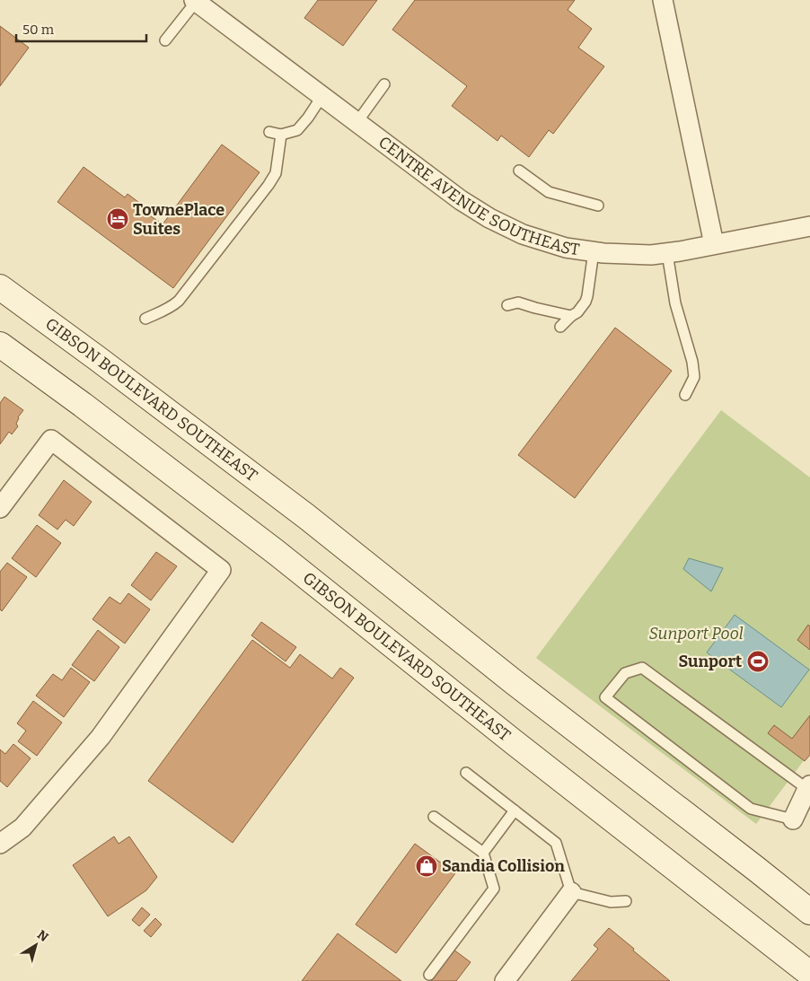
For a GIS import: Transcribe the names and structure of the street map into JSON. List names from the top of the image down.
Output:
{
  "streets": {
    "main road": ["GIBSON BOULEVARD SOUTHEAST"],
    "street": ["CENTRE AVENUE SOUTHEAST"]
  },
  "parks": ["Sunport Pool"],
  "places": {
    "hotel": ["TownePlace Suites"],
    "sports": ["Sunport"],
    "shop": ["Sandia Collision"]
  },
  "scale_bar": "50 m",
  "north": "top right"
}
